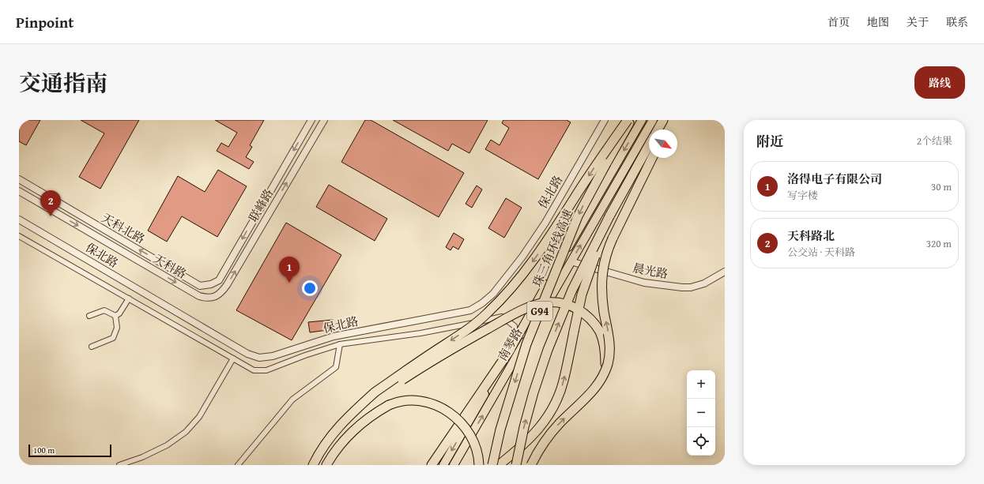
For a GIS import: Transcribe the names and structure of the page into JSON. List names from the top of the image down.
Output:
{
  "streets": {
    "highway": ["珠三角环线高速", "G94"],
    "main road": ["南琴路"],
    "street": [
      "保北路",
      "联峰路",
      "天科北路",
      "天科路",
      "晨光路"
    ]
  },
  "crossings": [
    ["联峰路", "天科北路"],
    ["联峰路", "天科路"],
    ["晨光路", "南琴路"]
  ],
  "scale_bar": "100 m",
  "north": "bottom right",
  "page": {
    "header": "Pinpoint",
    "nav": [
      "首页",
      "地图",
      "关于",
      "联系"
    ],
    "title": "交通指南",
    "buttons": "路线",
    "heading": ["附近", "2个结果"],
    "list": [
      {
        "mark": "1",
        "name": "洛得电子有限公司",
        "note": "写字楼",
        "value": "30 m"
      },
      {
        "mark": "2",
        "name": "天科路北",
        "note": "公交站 · 天科路",
        "value": "320 m"
      }
    ],
    "pins": ["2", "1"],
    "map_buttons": ["+", "−"],
    "scale": "100 m"
  }
}
